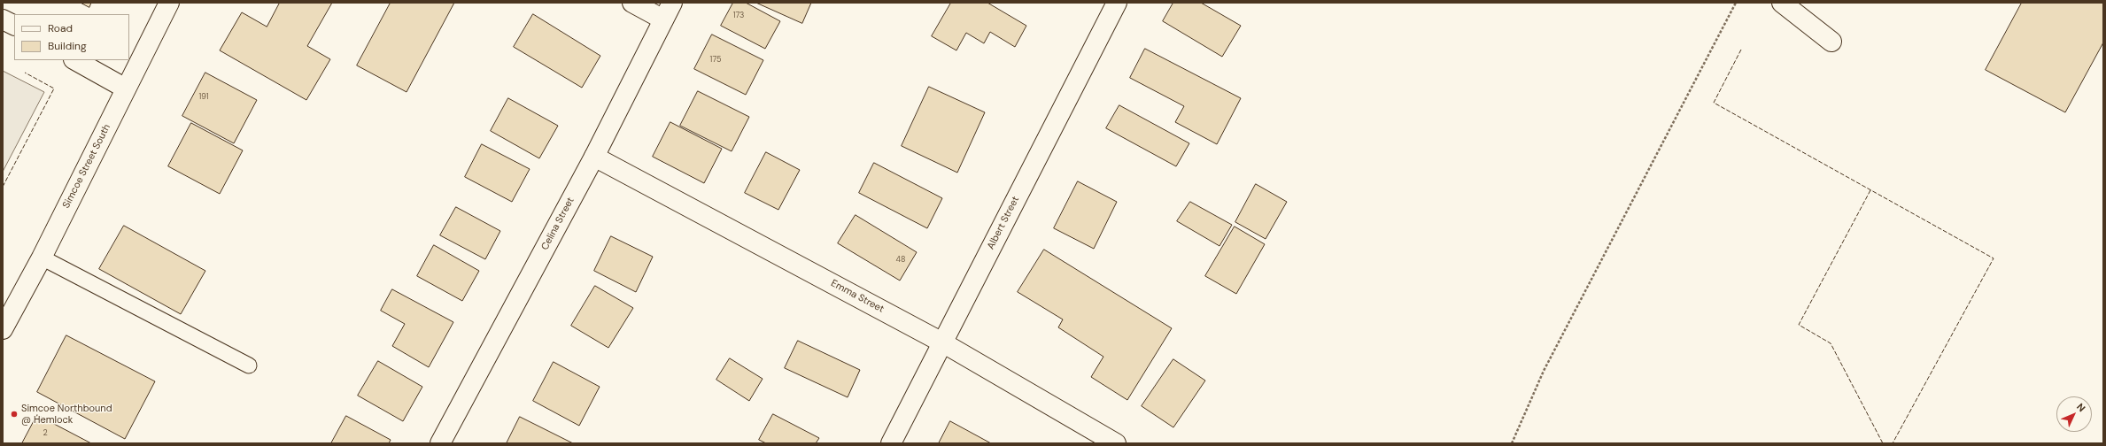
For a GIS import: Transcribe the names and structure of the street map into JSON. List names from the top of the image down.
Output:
{
  "streets": {
    "street": [
      "Simcoe Street South",
      "Albert Street",
      "Celina Street",
      "Emma Street"
    ]
  },
  "crossings": [
    ["Albert Street", "Emma Street"],
    ["Celina Street", "Emma Street"]
  ],
  "places": ["Simcoe Northbound @ Hemlock"],
  "house_numbers": [
    "173",
    "175",
    "191",
    "48",
    "2"
  ],
  "legend": ["Road", "Building"],
  "north": "top right"
}
